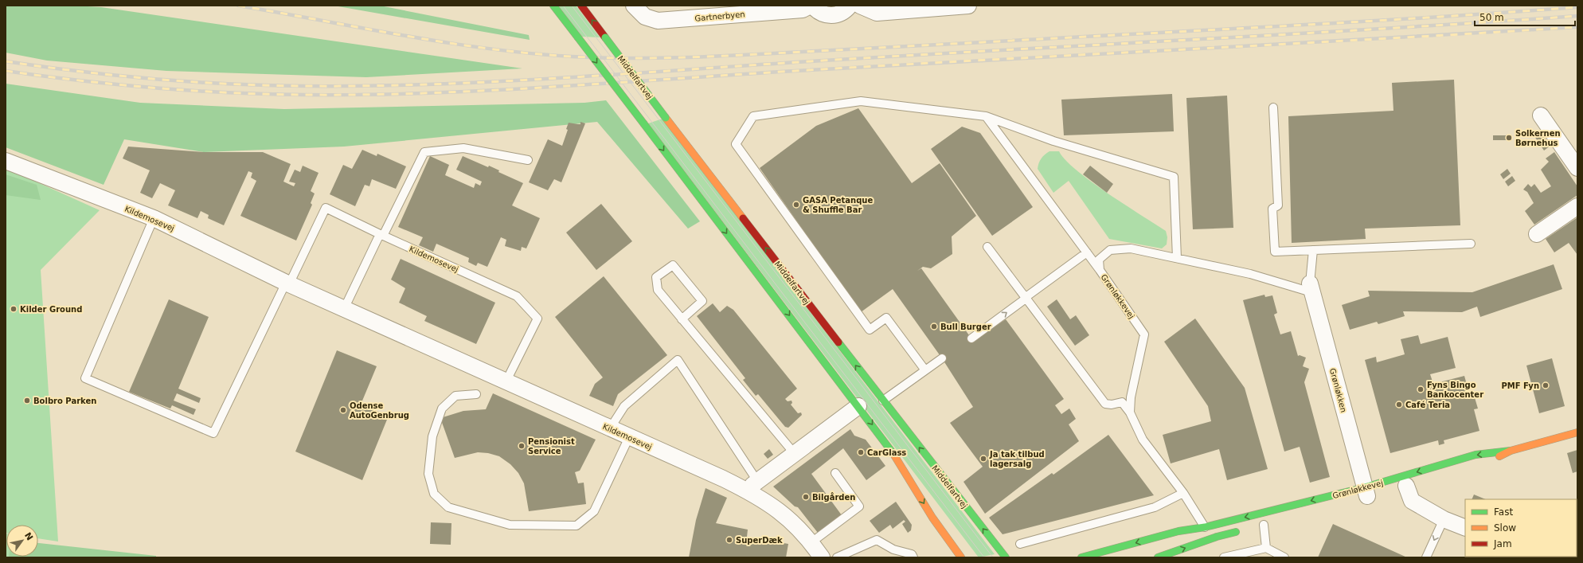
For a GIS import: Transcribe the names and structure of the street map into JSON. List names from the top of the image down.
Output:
{
  "streets": {
    "street": [
      "Gartnerbyen",
      "Middelfartvej",
      "Kildemosevej",
      "Grønløkkevej",
      "Grønløkken"
    ]
  },
  "crossings": [
    ["Grønløkkevej", "Grønløkken"]
  ],
  "places": [
    "Solkernen Børnehus",
    "GASA Petanque & Shuffle Bar",
    "Kilder Ground",
    "Bull Burger",
    "PMF Fyn",
    "Fyns Bingo Bankocenter",
    "Bolbro Parken",
    "Café Teria",
    "Odense AutoGenbrug",
    "Pensionist Service",
    "CarGlass",
    "Ja tak tilbud lagersalg",
    "Bilgården",
    "SuperDæk"
  ],
  "legend": ["Fast", "Slow", "Jam"],
  "scale_bar": "50 m",
  "north": "top right"
}
